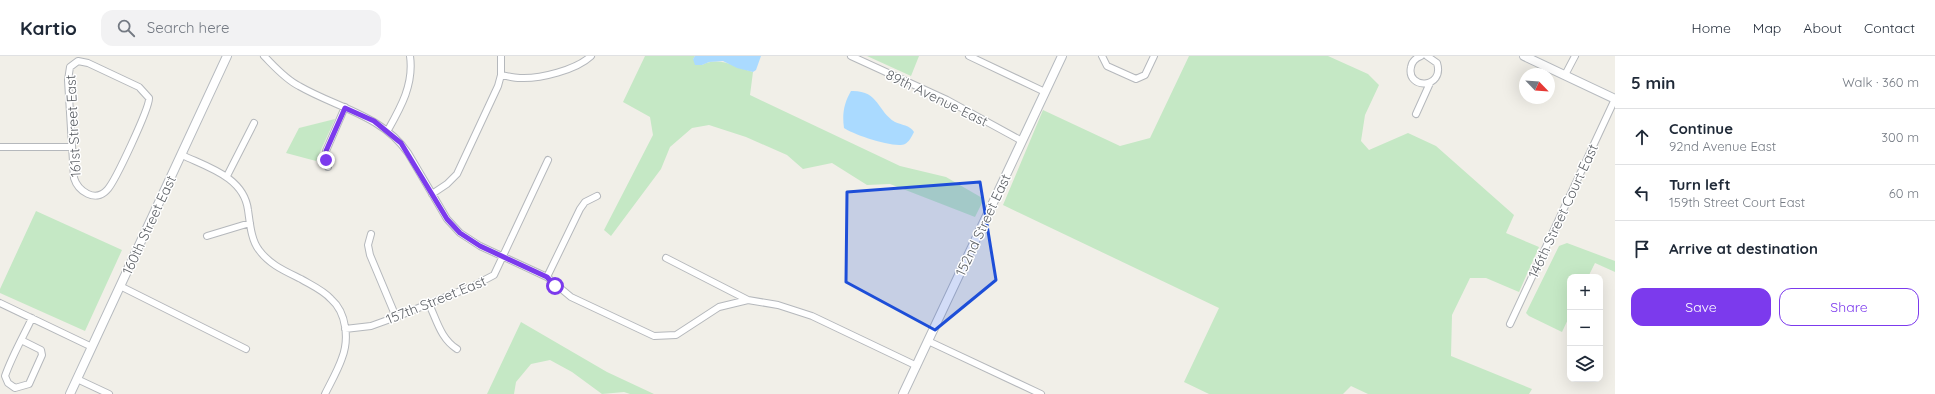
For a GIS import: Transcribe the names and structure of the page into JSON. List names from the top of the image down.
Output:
{
  "streets": {
    "street": [
      "89th Avenue East",
      "161st Street East",
      "146th Street Court East",
      "160th Street East",
      "152nd Street East",
      "157th Street East"
    ]
  },
  "crossings": [
    ["89th Avenue East", "152nd Street East"]
  ],
  "north": "bottom right",
  "page": {
    "header": "Kartio",
    "search": "Search here",
    "nav": [
      "Home",
      "Map",
      "About",
      "Contact"
    ],
    "heading": ["5 min", "Walk · 360 m"],
    "list": [
      ["Continue", "92nd Avenue East", "300 m"],
      ["Turn left", "159th Street Court East", "60 m"],
      "Arrive at destination"
    ],
    "map_buttons": ["+", "−"],
    "buttons": ["Save", "Share"]
  }
}
